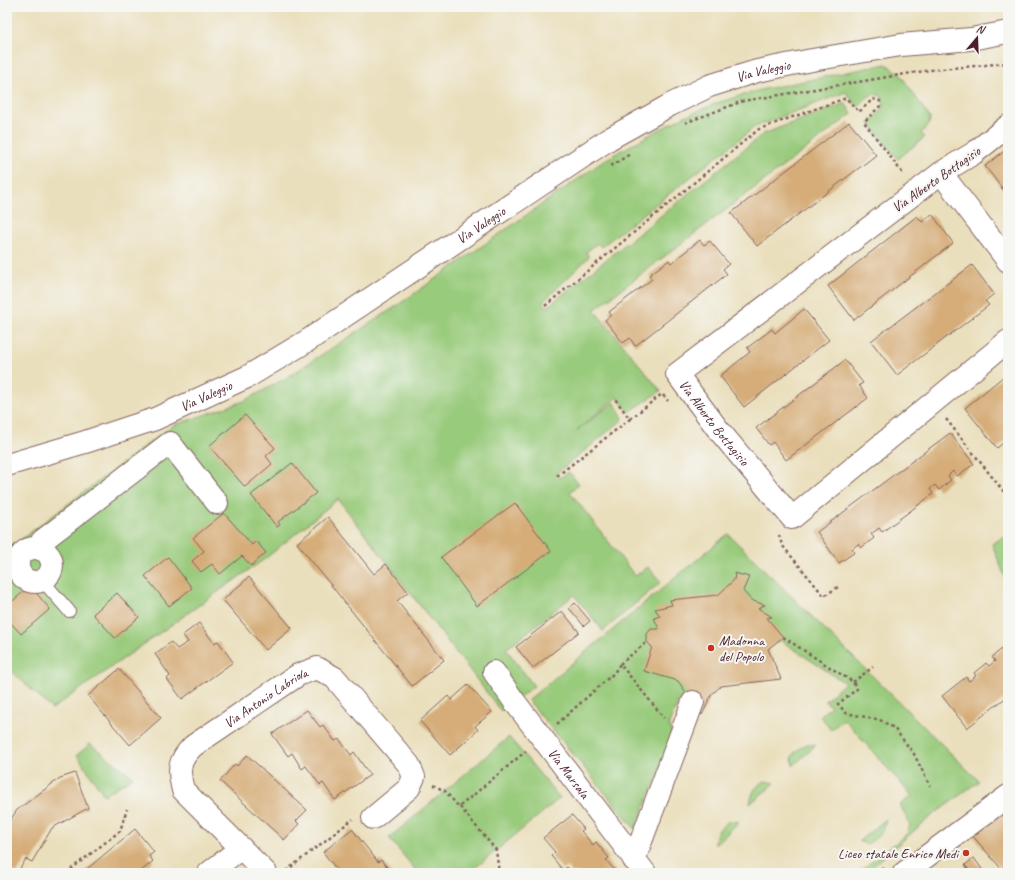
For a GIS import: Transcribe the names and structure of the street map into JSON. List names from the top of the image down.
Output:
{
  "streets": {
    "street": [
      "Via Valeggio",
      "Via Alberto Bottagisio",
      "Via Antonio Labriola",
      "Via Marsala"
    ]
  },
  "places": ["Madonna del Popolo", "Liceo statale Enrico Medi"],
  "north": "top"
}
